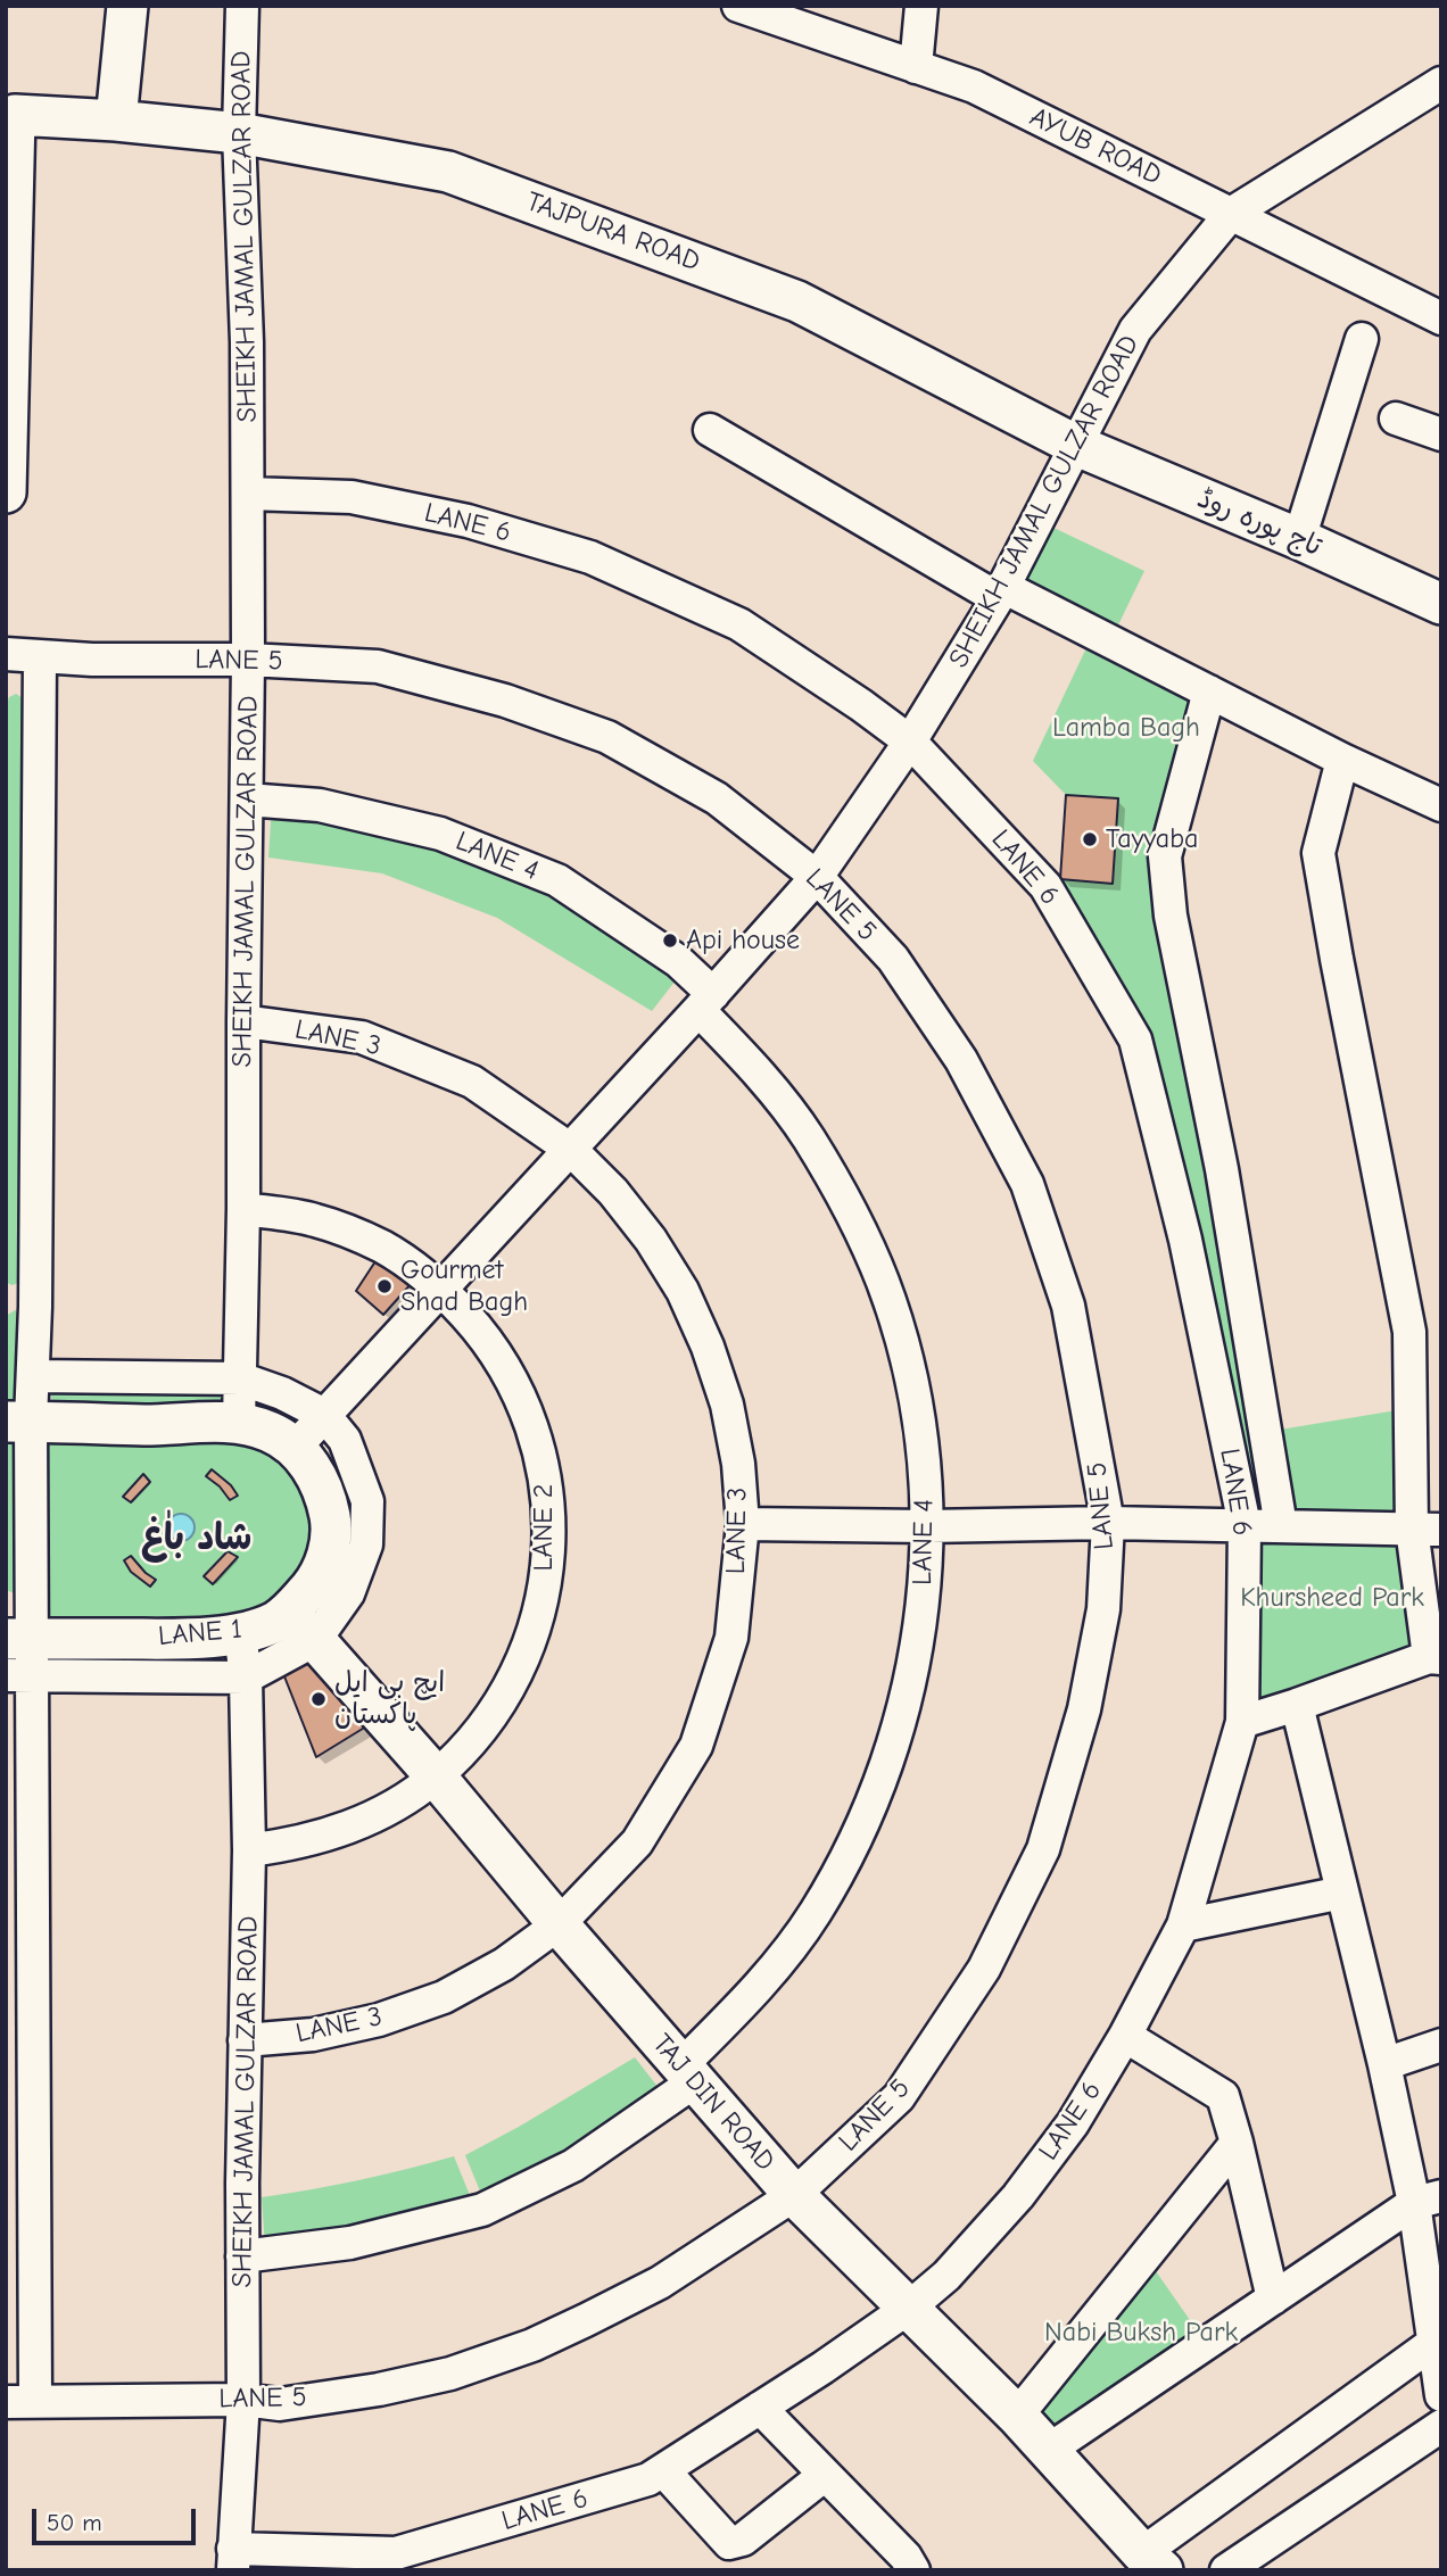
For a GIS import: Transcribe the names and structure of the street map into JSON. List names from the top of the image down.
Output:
{
  "streets": {
    "main road": [
      "TAJPURA ROAD",
      "تاج پورہ روڈ",
      "LANE 1",
      "TAJ DIN ROAD"
    ],
    "street": [
      "AYUB ROAD",
      "SHEIKH JAMAL GULZAR ROAD",
      "LANE 6",
      "LANE 5",
      "LANE 4",
      "LANE 3",
      "LANE 2"
    ]
  },
  "crossings": [
    ["AYUB ROAD", "SHEIKH JAMAL GULZAR ROAD"],
    ["TAJPURA ROAD", "SHEIKH JAMAL GULZAR ROAD"],
    ["TAJPURA ROAD", "تاج پورہ روڈ"],
    ["SHEIKH JAMAL GULZAR ROAD", "LANE 6"],
    ["SHEIKH JAMAL GULZAR ROAD", "تاج پورہ روڈ"],
    ["SHEIKH JAMAL GULZAR ROAD", "LANE 5"],
    ["SHEIKH JAMAL GULZAR ROAD", "LANE 4"],
    ["SHEIKH JAMAL GULZAR ROAD", "LANE 3"],
    ["SHEIKH JAMAL GULZAR ROAD", "LANE 2"],
    ["SHEIKH JAMAL GULZAR ROAD", "LANE 1"],
    ["LANE 6", "TAJ DIN ROAD"],
    ["LANE 5", "TAJ DIN ROAD"],
    ["LANE 4", "TAJ DIN ROAD"],
    ["LANE 3", "TAJ DIN ROAD"],
    ["LANE 2", "TAJ DIN ROAD"],
    ["LANE 1", "TAJ DIN ROAD"]
  ],
  "districts": ["شاد باٰغ"],
  "parks": ["Lamba Bagh", "Khursheed Park", "Nabi Buksh Park"],
  "places": [
    "Tayyaba",
    "Api house",
    "Gourmet Shad Bagh",
    "ایچ بی ایل پاکستان"
  ],
  "scale_bar": "50 m"
}
